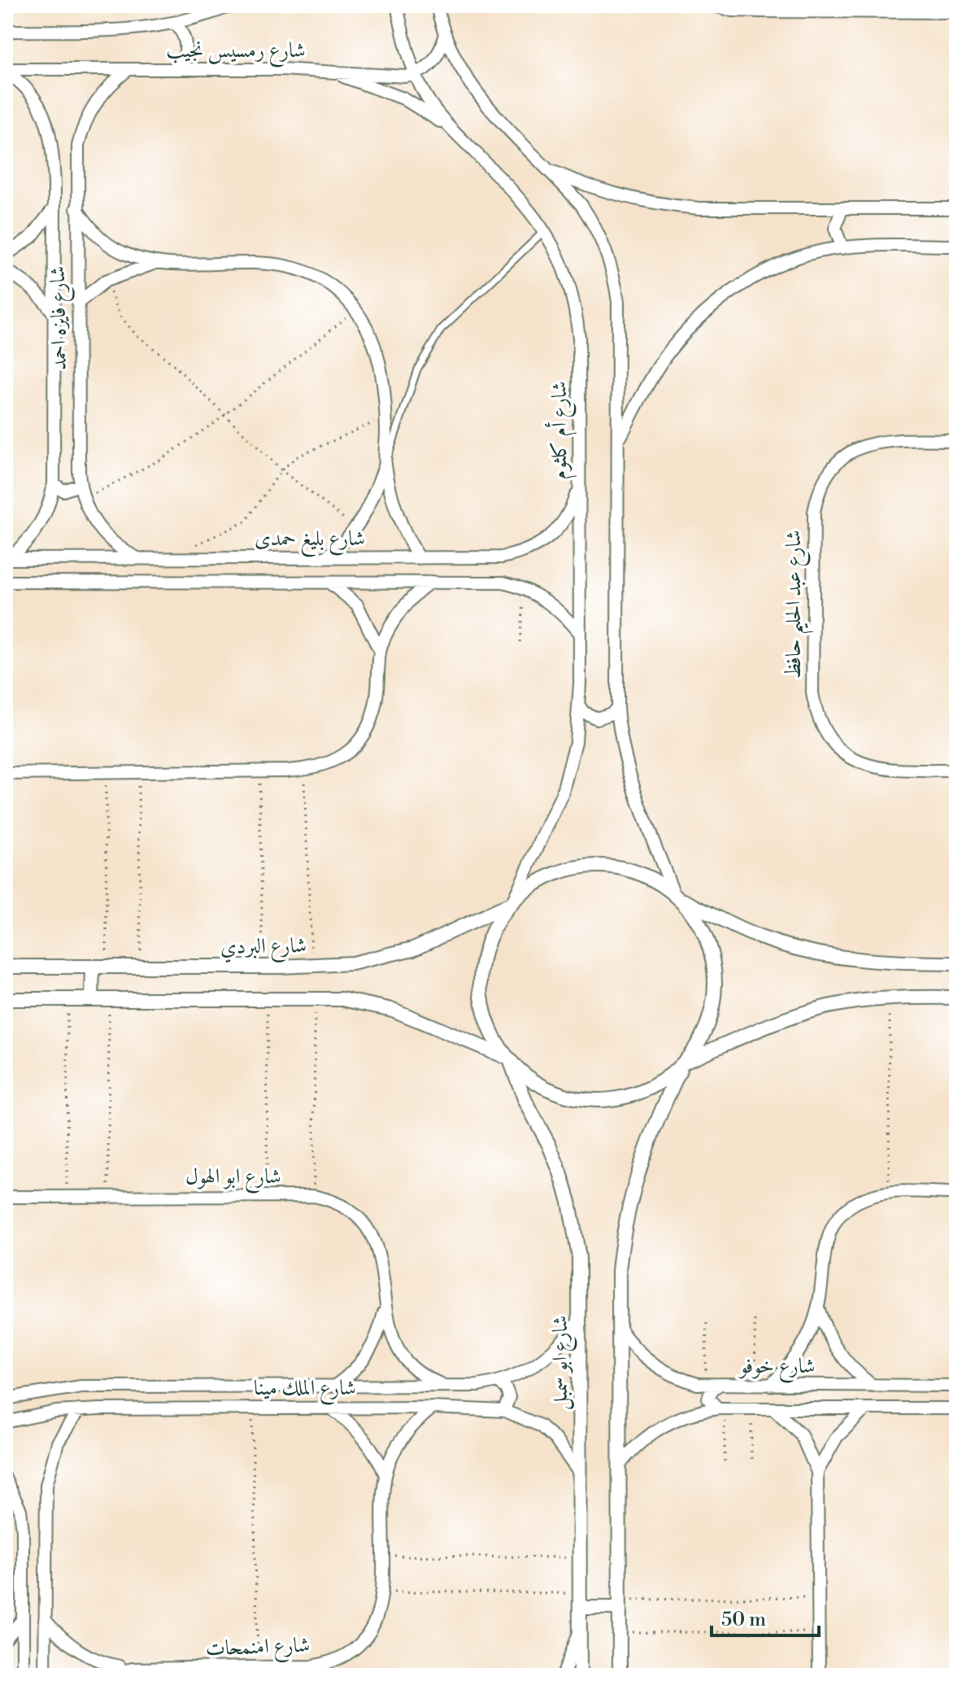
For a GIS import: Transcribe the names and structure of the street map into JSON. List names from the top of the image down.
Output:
{
  "streets": {
    "street": [
      "شارع رمسيس نجيب",
      "شارع فايزه احمد",
      "شارع أم كلثوم",
      "شارع بليغ حمدى",
      "شارع عبد الحليم حافظ",
      "شارع البردي",
      "شارع ابو الهول",
      "شارع ابو سمبل",
      "شارع خوفو",
      "شارع الملك مينا",
      "شارع امنمحات"
    ]
  },
  "crossings": [
    ["شارع رمسيس نجيب", "شارع فايزه احمد"],
    ["شارع رمسيس نجيب", "شارع أم كلثوم"],
    ["شارع فايزه احمد", "شارع بليغ حمدى"],
    ["شارع أم كلثوم", "شارع بليغ حمدى"],
    ["شارع أم كلثوم", "شارع البردي"],
    ["شارع ابو الهول", "شارع الملك مينا"],
    ["شارع ابو سمبل", "شارع الملك مينا"],
    ["شارع الملك مينا", "شارع امنمحات"]
  ],
  "scale_bar": "50 m"
}
